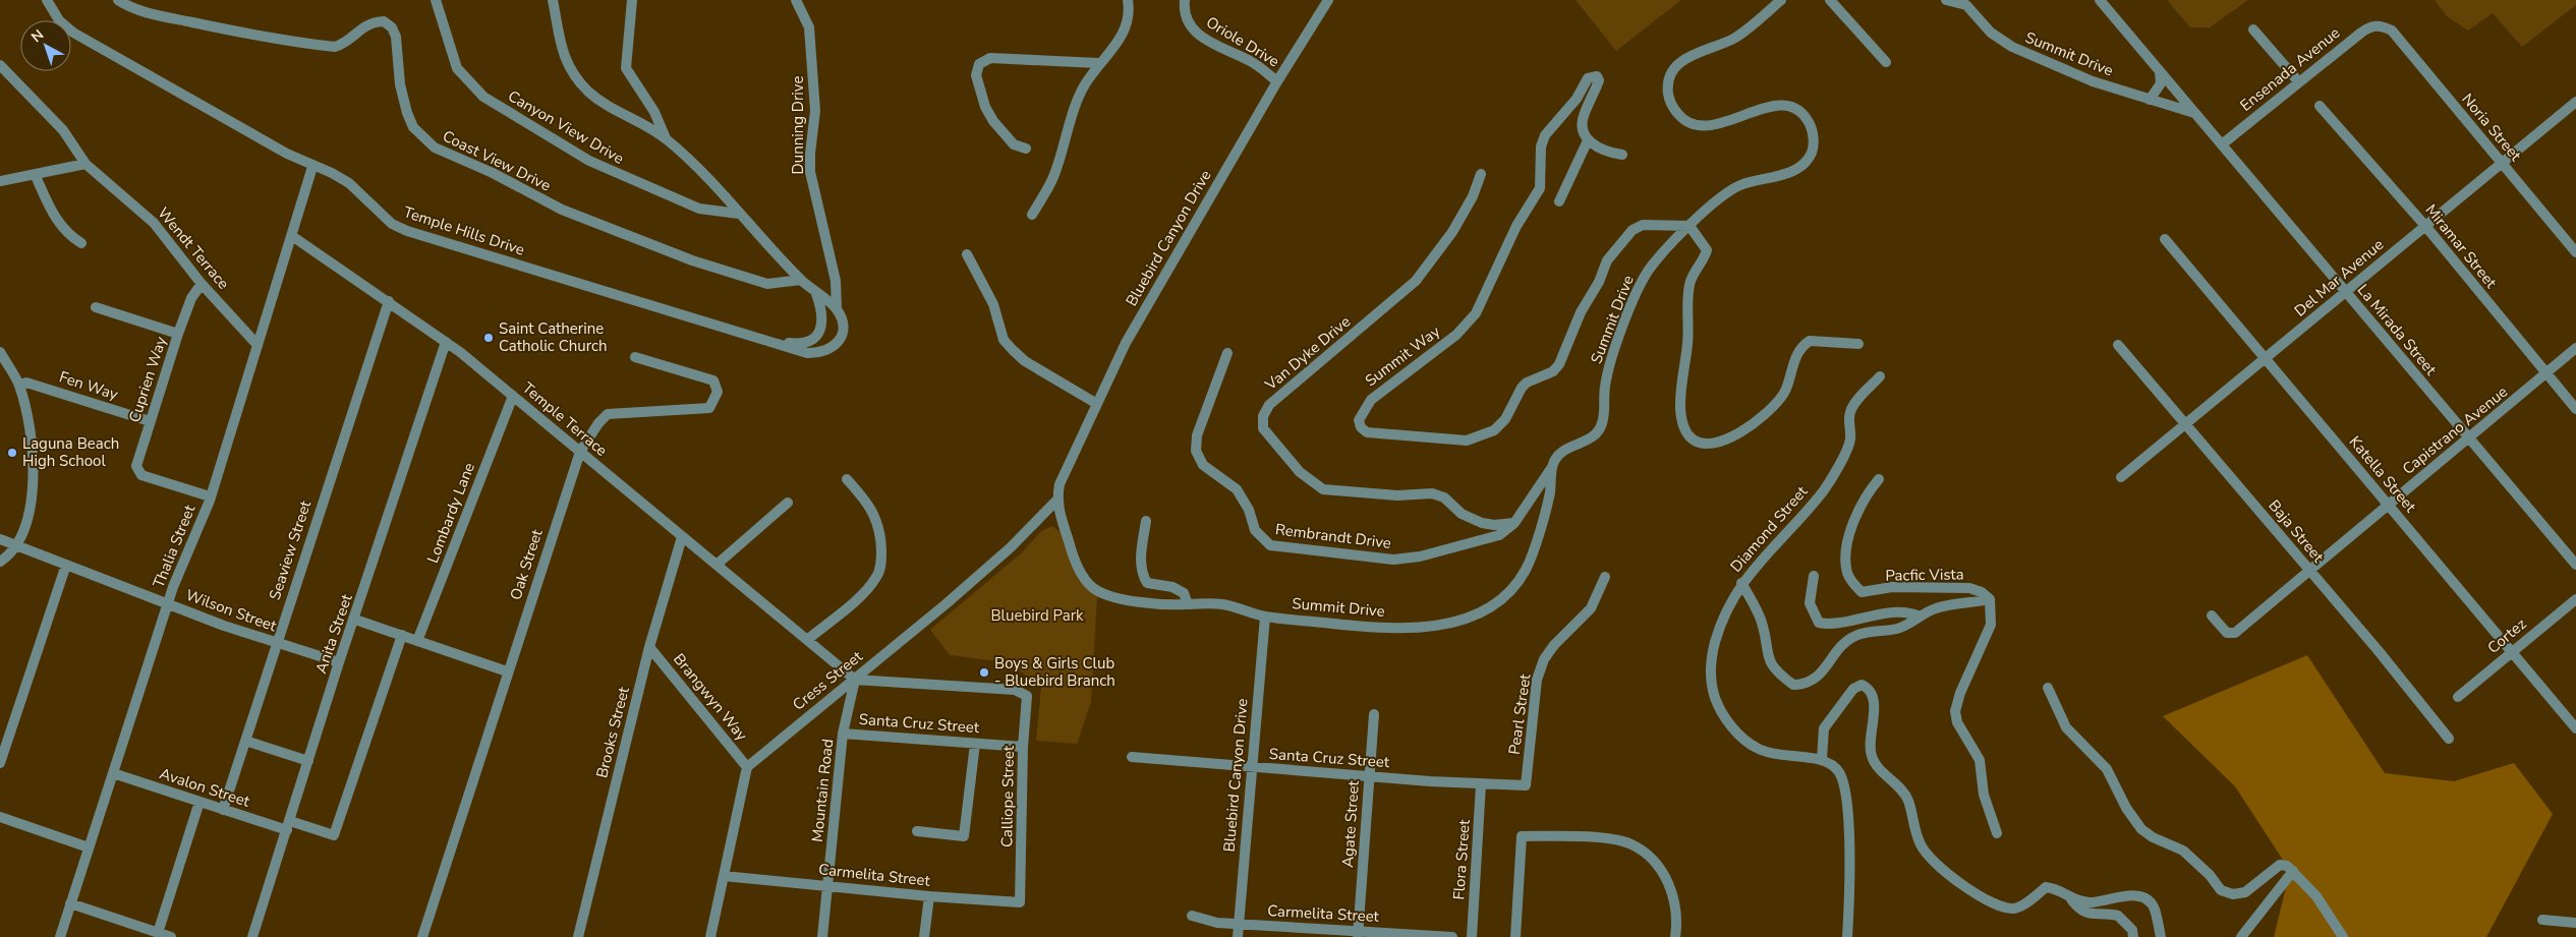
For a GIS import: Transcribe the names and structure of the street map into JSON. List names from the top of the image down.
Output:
{
  "streets": {
    "street": [
      "Oriole Drive",
      "Summit Drive",
      "Ensenada Avenue",
      "Dunning Drive",
      "Canyon View Drive",
      "Noria Street",
      "Coast View Drive",
      "Temple Hills Drive",
      "Bluebird Canyon Drive",
      "Miramar Street",
      "Wendt Terrace",
      "Del Mar Avenue",
      "La Mirada Street",
      "Van Dyke Drive",
      "Summit Way",
      "Cuprien Way",
      "Fen Way",
      "Temple Terrace",
      "Capistrano Avenue",
      "Katella Street",
      "Lombardy Lane",
      "Diamond Street",
      "Baja Street",
      "Rembrandt Drive",
      "Thalia Street",
      "Seaview Street",
      "Oak Street",
      "Pacfic Vista",
      "Wilson Street",
      "Anita Street",
      "Cortez",
      "Cress Street",
      "Brangwyn Way",
      "Pearl Street",
      "Santa Cruz Street",
      "Brooks Street",
      "Avalon Street",
      "Mountain Road",
      "Calliope Street",
      "Agate Street",
      "Flora Street",
      "Carmelita Street"
    ]
  },
  "crossings": [
    ["Oriole Drive", "Bluebird Canyon Drive"],
    ["Summit Drive", "Bluebird Canyon Drive"],
    ["Summit Drive", "La Mirada Street"],
    ["Summit Drive", "Summit Way"],
    ["Summit Drive", "Rembrandt Drive"],
    ["Summit Drive", "Cress Street"],
    ["Ensenada Avenue", "Noria Street"],
    ["Ensenada Avenue", "La Mirada Street"],
    ["Dunning Drive", "Temple Hills Drive"],
    ["Noria Street", "Del Mar Avenue"],
    ["Temple Hills Drive", "Thalia Street"],
    ["Bluebird Canyon Drive", "Cress Street"],
    ["Bluebird Canyon Drive", "Santa Cruz Street"],
    ["Bluebird Canyon Drive", "Carmelita Street"],
    ["Miramar Street", "Del Mar Avenue"],
    ["Miramar Street", "Capistrano Avenue"],
    ["Wendt Terrace", "Cuprien Way"],
    ["Wendt Terrace", "Thalia Street"],
    ["Del Mar Avenue", "La Mirada Street"],
    ["Del Mar Avenue", "Katella Street"],
    ["Del Mar Avenue", "Baja Street"],
    ["La Mirada Street", "Capistrano Avenue"],
    ["Van Dyke Drive", "Rembrandt Drive"],
    ["Cuprien Way", "Fen Way"],
    ["Cuprien Way", "Thalia Street"],
    ["Temple Terrace", "Lombardy Lane"],
    ["Temple Terrace", "Thalia Street"],
    ["Temple Terrace", "Seaview Street"],
    ["Temple Terrace", "Oak Street"],
    ["Temple Terrace", "Anita Street"],
    ["Temple Terrace", "Cress Street"],
    ["Temple Terrace", "Brooks Street"],
    ["Temple Terrace", "Mountain Road"],
    ["Temple Terrace", "Calliope Street"],
    ["Capistrano Avenue", "Katella Street"],
    ["Capistrano Avenue", "Baja Street"],
    ["Katella Street", "Cortez"],
    ["Thalia Street", "Wilson Street"],
    ["Thalia Street", "Avalon Street"],
    ["Seaview Street", "Wilson Street"],
    ["Seaview Street", "Avalon Street"],
    ["Wilson Street", "Anita Street"],
    ["Anita Street", "Avalon Street"],
    ["Cress Street", "Brangwyn Way"],
    ["Cress Street", "Mountain Road"],
    ["Cress Street", "Calliope Street"],
    ["Brangwyn Way", "Brooks Street"],
    ["Pearl Street", "Santa Cruz Street"],
    ["Santa Cruz Street", "Mountain Road"],
    ["Santa Cruz Street", "Calliope Street"],
    ["Santa Cruz Street", "Agate Street"],
    ["Santa Cruz Street", "Flora Street"],
    ["Mountain Road", "Calliope Street"],
    ["Mountain Road", "Carmelita Street"],
    ["Calliope Street", "Carmelita Street"],
    ["Agate Street", "Carmelita Street"]
  ],
  "parks": ["Bluebird Park"],
  "places": ["Saint Catherine Catholic Church", "Laguna Beach High School", "Boys & Girls Club - Bluebird Branch"],
  "north": "top left"
}
